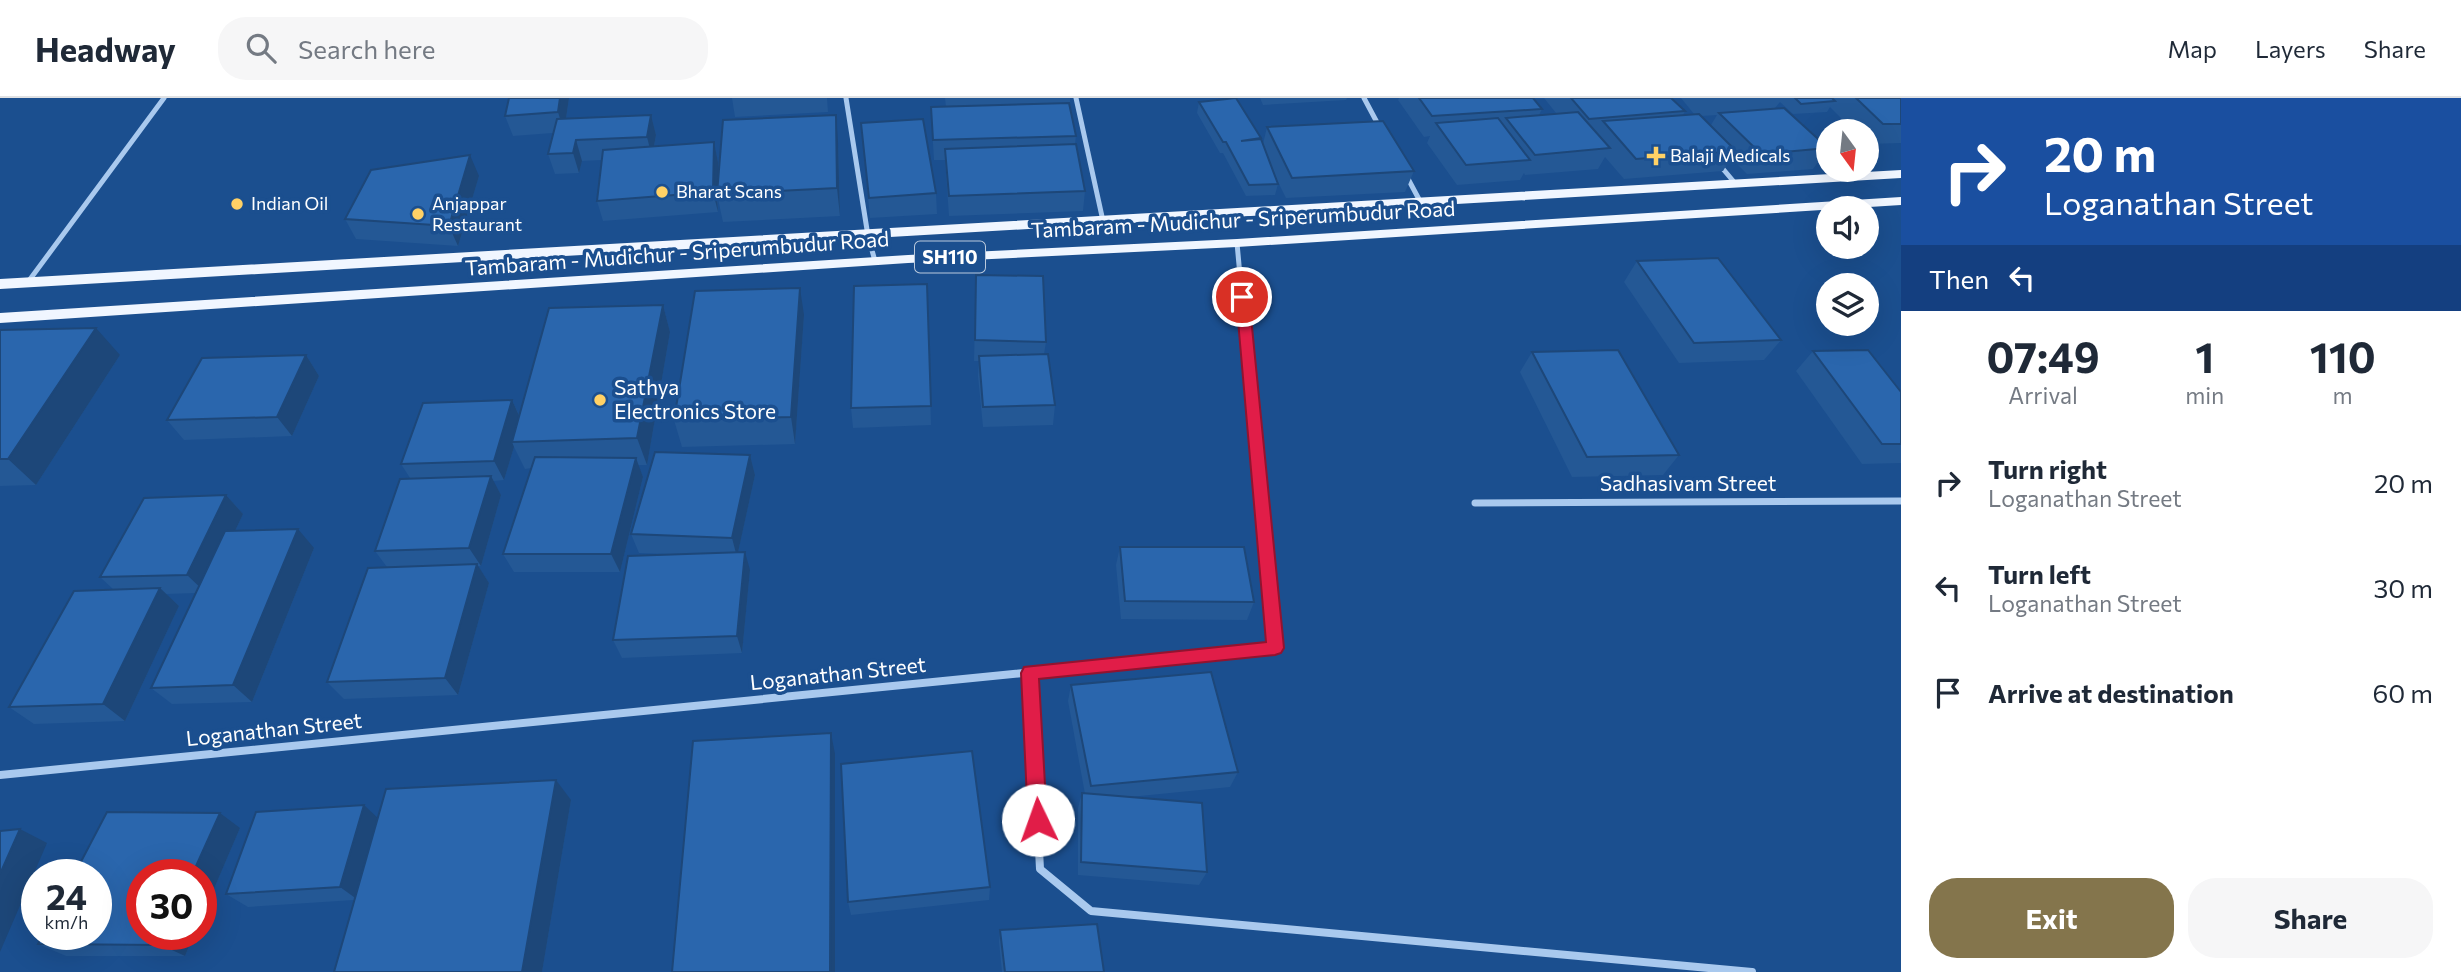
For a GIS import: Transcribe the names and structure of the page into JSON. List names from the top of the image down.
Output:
{
  "streets": {
    "main road": ["Tambaram - Mudichur - Sriperumbudur Road", "SH110"],
    "street": ["Sadhasivam Street", "Loganathan Street"]
  },
  "crossings": [
    ["Tambaram - Mudichur - Sriperumbudur Road", "Loganathan Street"]
  ],
  "places": {
    "health": ["Balaji Medicals"],
    "other": [
      "Bharat Scans",
      "Indian Oil",
      "Anjappar Restaurant",
      "Sathya Electronics Store"
    ]
  },
  "north": "bottom",
  "page": {
    "header": "Headway",
    "search": "Search here",
    "nav": ["Map", "Layers", "Share"],
    "turn": ["20 m", "Loganathan Street"],
    "then": "Then",
    "eta": [
      "07:49",
      "Arrival",
      "1",
      "min",
      "110",
      "m"
    ],
    "list": [
      {
        "name": "Turn right",
        "note": "Loganathan Street",
        "value": "20 m"
      },
      {
        "name": "Turn left",
        "note": "Loganathan Street",
        "value": "30 m"
      },
      {
        "name": "Arrive at destination",
        "value": "60 m"
      }
    ],
    "speed": "24 km/h",
    "limit": "30",
    "buttons": ["Exit", "Share"]
  }
}
